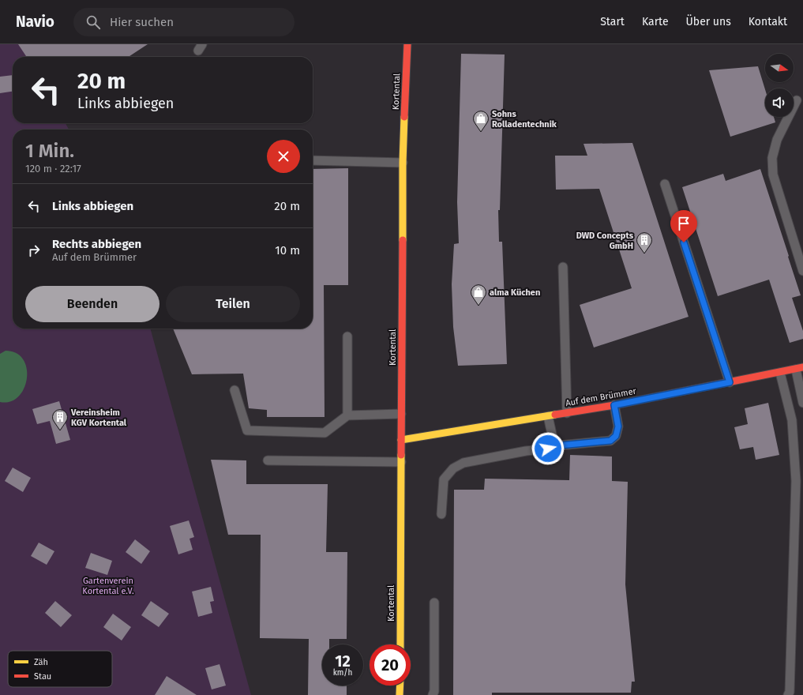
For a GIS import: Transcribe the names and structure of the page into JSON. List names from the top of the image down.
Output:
{
  "streets": {
    "street": ["Kortental", "Auf dem Brümmer"]
  },
  "crossings": [
    ["Kortental", "Auf dem Brümmer"]
  ],
  "parks": ["Gartenverein Kortental e.V."],
  "places": {
    "shop": ["Sohns Rolladentechnik", "alma Küchen"],
    "building": ["DWD Concepts GmbH", "Vereinsheim KGV Kortental"]
  },
  "legend": ["Zäh", "Stau"],
  "north": "right",
  "page": {
    "header": "Navio",
    "search": "Hier suchen",
    "nav": [
      "Start",
      "Karte",
      "Über uns",
      "Kontakt"
    ],
    "turn": ["20 m", "Links abbiegen"],
    "heading": ["1 Min.", "120 m · 22:17"],
    "list": [
      {
        "name": "Links abbiegen",
        "value": "20 m"
      },
      {
        "name": "Rechts abbiegen",
        "note": "Auf dem Brümmer",
        "value": "10 m"
      }
    ],
    "buttons": ["Beenden", "Teilen"],
    "speed": "12 km/h",
    "limit": "20"
  }
}
